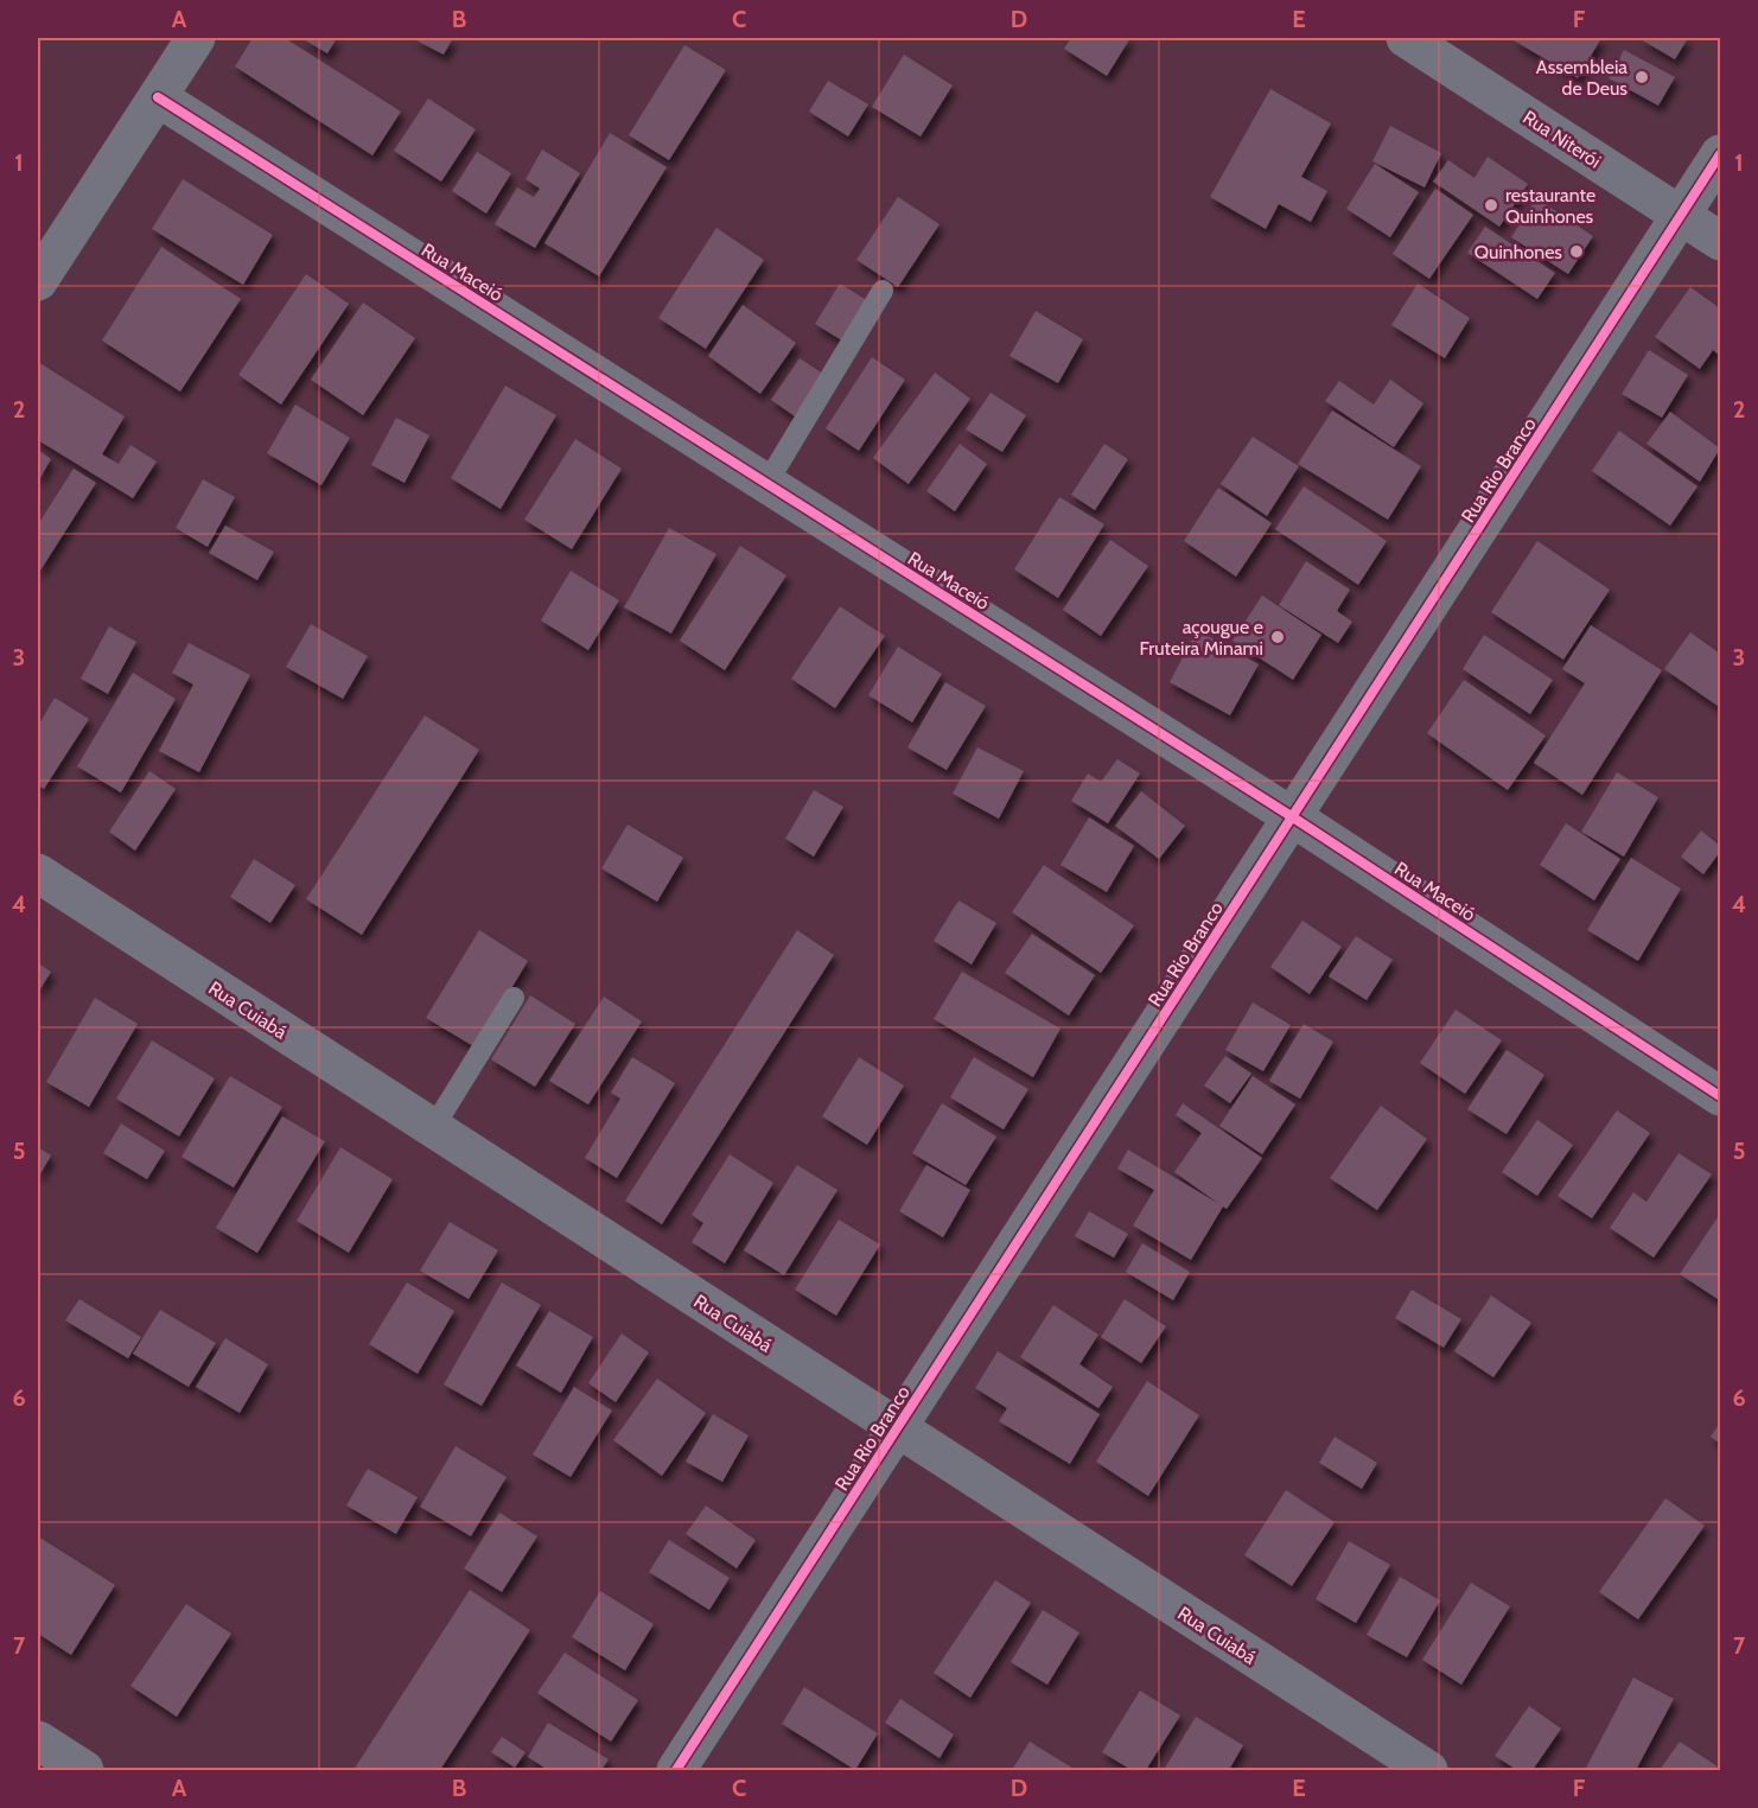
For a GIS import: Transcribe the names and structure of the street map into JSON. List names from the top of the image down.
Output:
{
  "streets": {
    "street": [
      "Rua Niterói",
      "Rua Maceió",
      "Rua Rio Branco",
      "Rua Cuiabá"
    ]
  },
  "crossings": [
    ["Rua Niterói", "Rua Rio Branco"],
    ["Rua Maceió", "Rua Rio Branco"],
    ["Rua Rio Branco", "Rua Cuiabá"]
  ],
  "places": [
    "Assembleia de Deus",
    "restaurante Quinhones",
    "Quinhones",
    "açougue e Fruteira Minami"
  ],
  "grid": {
    "columns": [
      "A",
      "B",
      "C",
      "D",
      "E",
      "F"
    ],
    "rows": [
      "1",
      "2",
      "3",
      "4",
      "5",
      "6",
      "7"
    ]
  }
}
